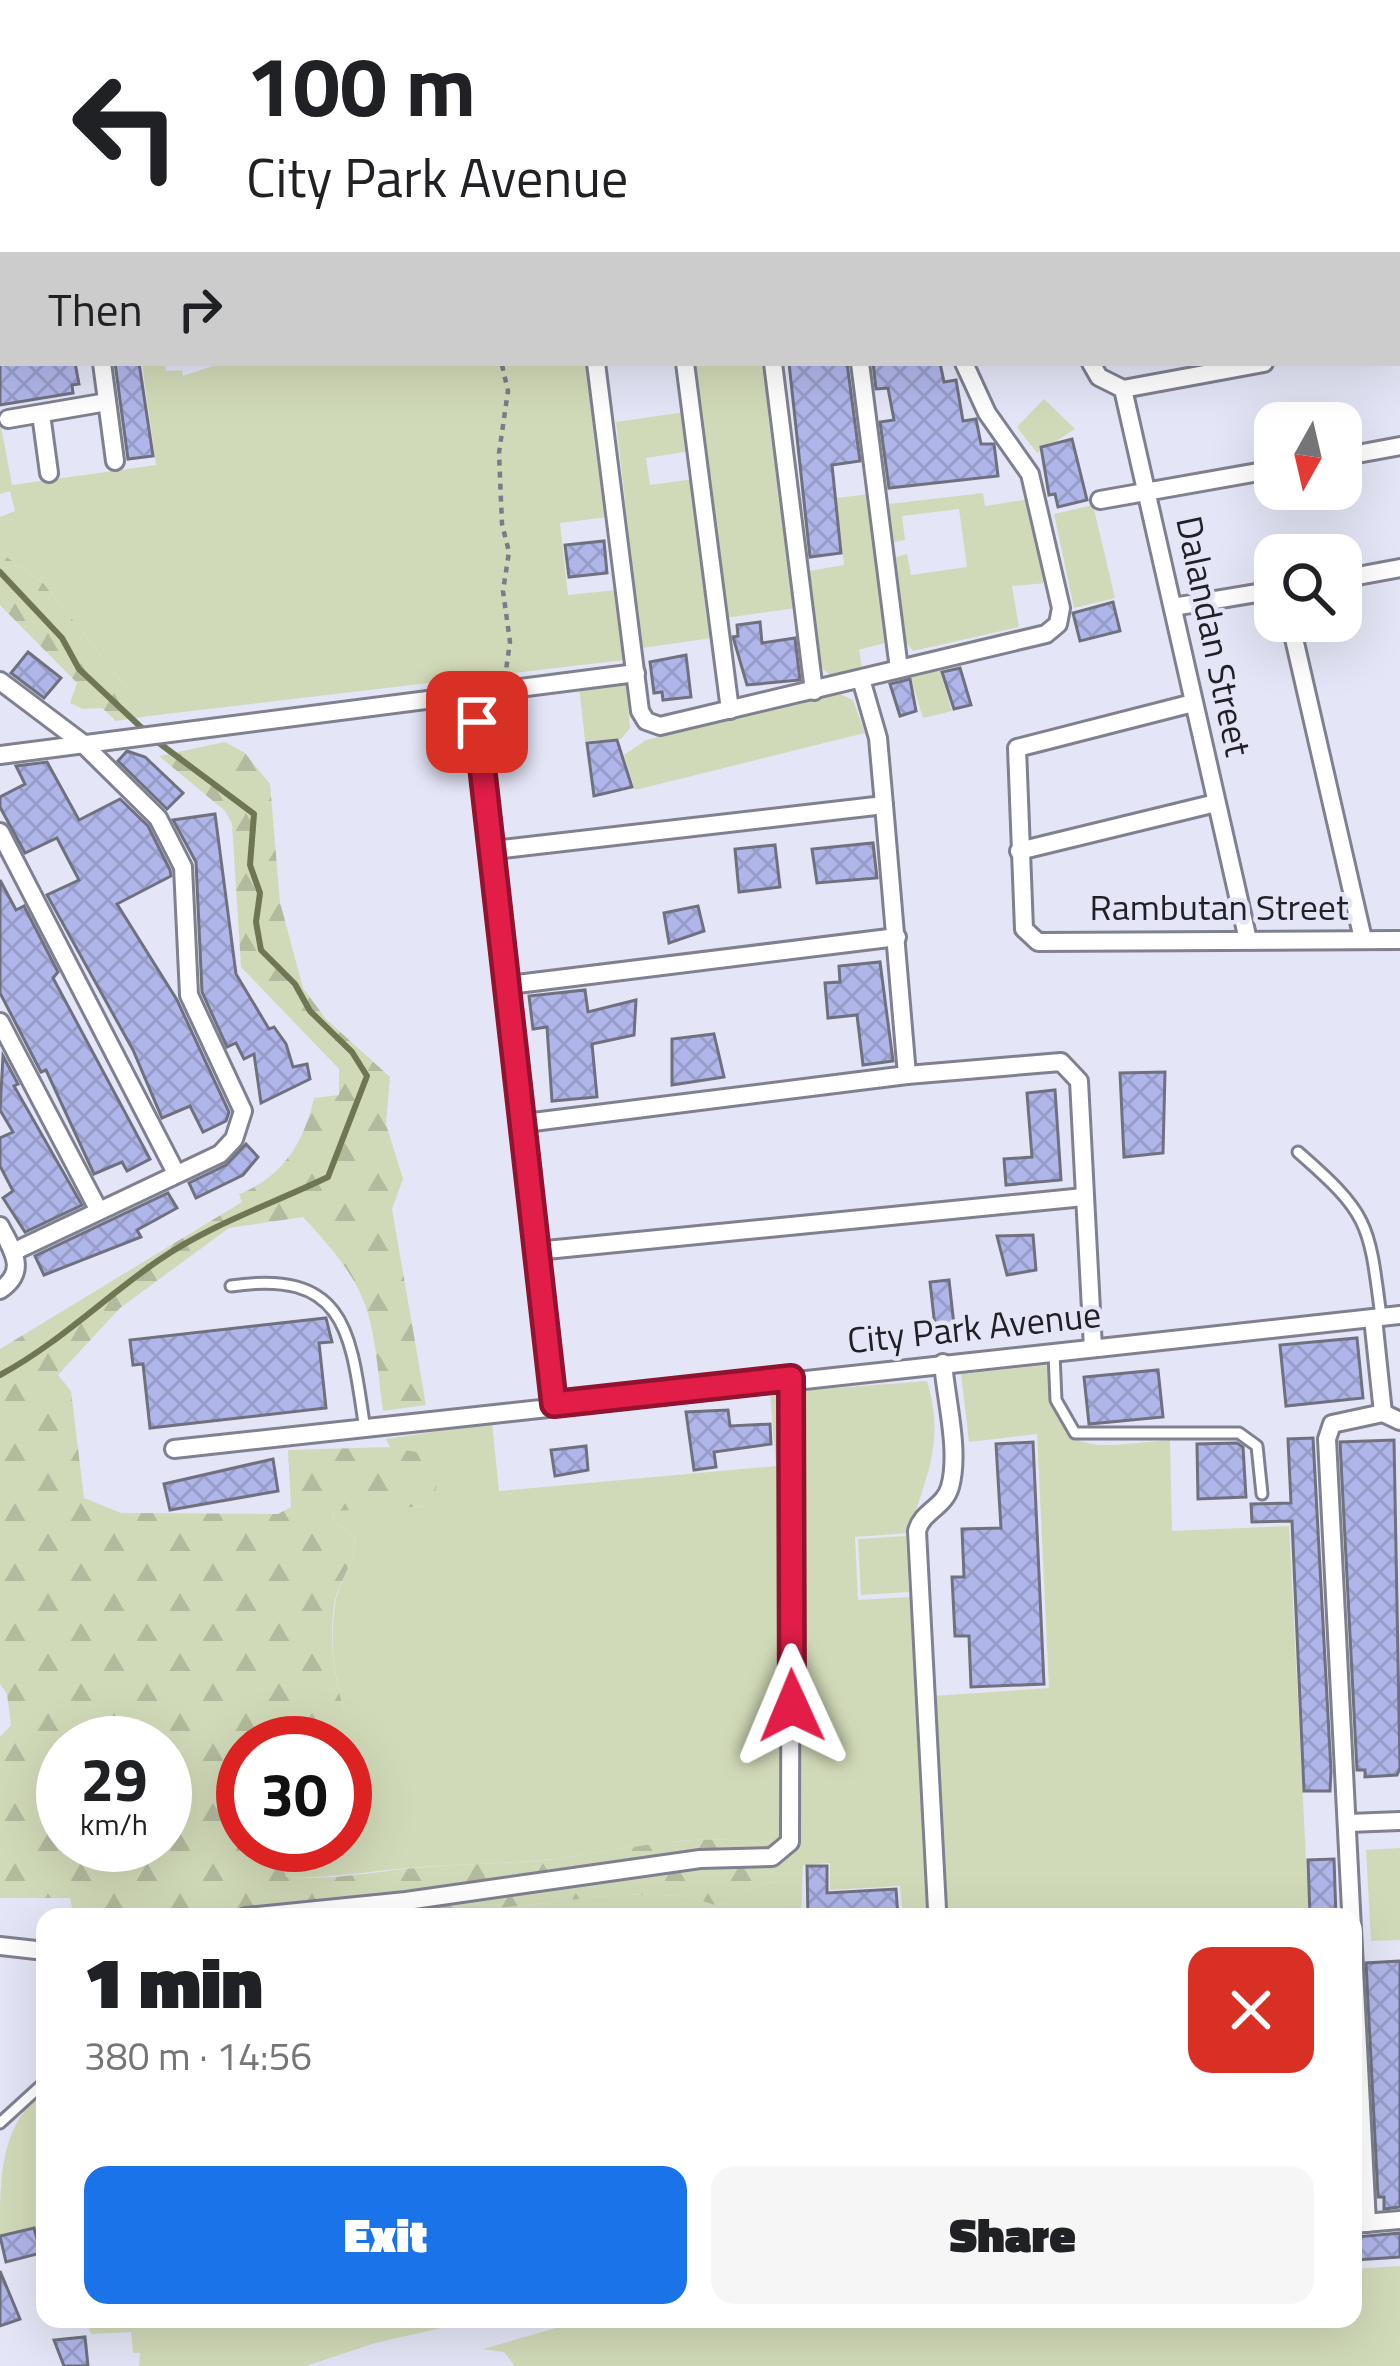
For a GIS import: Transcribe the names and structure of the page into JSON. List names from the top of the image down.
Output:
{
  "streets": {
    "street": ["Dalandan Street", "Rambutan Street", "City Park Avenue"]
  },
  "crossings": [
    ["Dalandan Street", "Rambutan Street"]
  ],
  "north": "bottom",
  "page": {
    "turn": ["100 m", "City Park Avenue"],
    "then": "Then",
    "speed": "29 km/h",
    "limit": "30",
    "heading": ["1 min", "380 m · 14:56"],
    "buttons": ["Exit", "Share"]
  }
}
